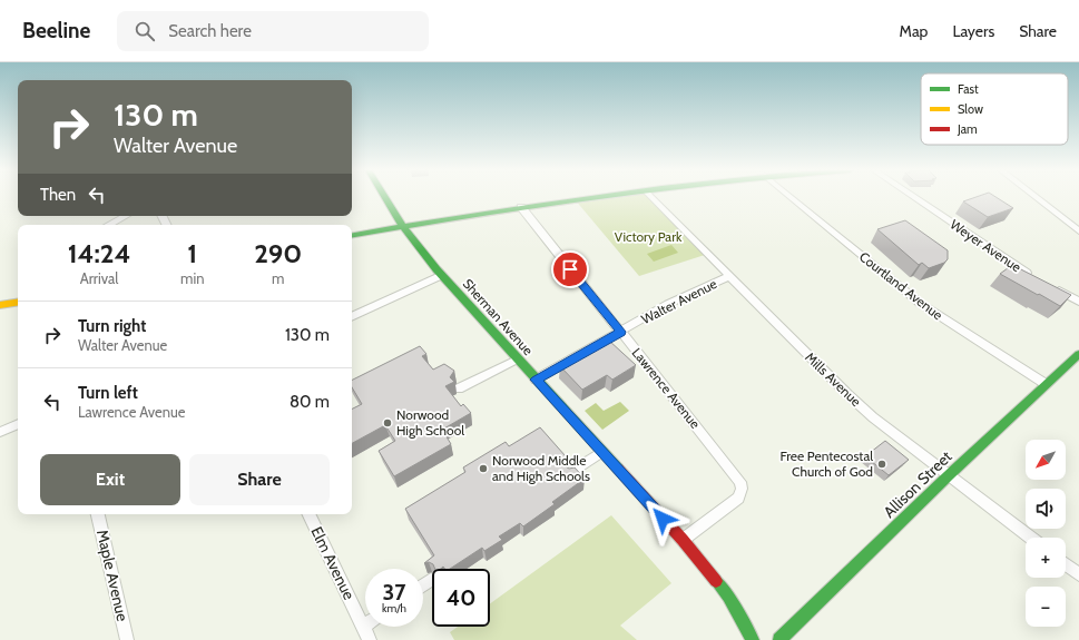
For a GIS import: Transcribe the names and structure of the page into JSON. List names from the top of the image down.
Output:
{
  "streets": {
    "street": [
      "Weyer Avenue",
      "Courtland Avenue",
      "Walter Avenue",
      "Sherman Avenue",
      "Mills Avenue",
      "Lawrence Avenue",
      "Allison Street",
      "Elm Avenue",
      "Maple Avenue"
    ]
  },
  "crossings": [
    ["Courtland Avenue", "Allison Street"],
    ["Walter Avenue", "Sherman Avenue"],
    ["Walter Avenue", "Mills Avenue"],
    ["Walter Avenue", "Lawrence Avenue"],
    ["Sherman Avenue", "Lawrence Avenue"],
    ["Mills Avenue", "Allison Street"]
  ],
  "parks": ["Victory Park"],
  "places": ["Norwood High School", "Free Pentecostal Church of God", "Norwood Middle and High Schools"],
  "legend": ["Fast", "Slow", "Jam"],
  "north": "bottom left",
  "page": {
    "header": "Beeline",
    "search": "Search here",
    "nav": ["Map", "Layers", "Share"],
    "turn": ["130 m", "Walter Avenue"],
    "then": "Then",
    "eta": [
      "14:24",
      "Arrival",
      "1",
      "min",
      "290",
      "m"
    ],
    "list": [
      {
        "name": "Turn right",
        "note": "Walter Avenue",
        "value": "130 m"
      },
      {
        "name": "Turn left",
        "note": "Lawrence Avenue",
        "value": "80 m"
      }
    ],
    "map_buttons": ["+", "−"],
    "buttons": ["Exit", "Share"],
    "speed": "37 km/h",
    "limit": "40"
  }
}
